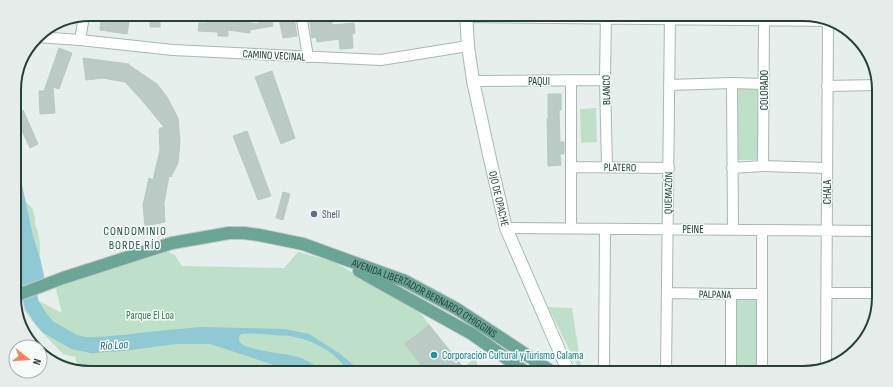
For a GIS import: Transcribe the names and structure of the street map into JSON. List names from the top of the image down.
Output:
{
  "streets": {
    "main road": ["OJO DE OPACHE", "AVENIDA LIBERTADOR BERNARDO O'HIGGINS"],
    "street": [
      "CAMINO VECINAL",
      "PAQUI",
      "BLANCO",
      "COLORADO",
      "PLATERO",
      "CHALA",
      "QUEMAZÓN",
      "PEINE",
      "PALPANA"
    ]
  },
  "crossings": [
    ["CAMINO VECINAL", "OJO DE OPACHE"],
    ["PAQUI", "BLANCO"],
    ["PAQUI", "OJO DE OPACHE"],
    ["BLANCO", "PLATERO"],
    ["PLATERO", "QUEMAZÓN"],
    ["CHALA", "PEINE"],
    ["QUEMAZÓN", "PEINE"],
    ["QUEMAZÓN", "PALPANA"],
    ["OJO DE OPACHE", "PEINE"]
  ],
  "districts": ["CONDOMINIO BORDE RÍO"],
  "water": ["Río Loa"],
  "parks": ["Parque El Loa"],
  "places": ["Shell", "Corporación Cultural y Turismo Calama"],
  "north": "right"
}
